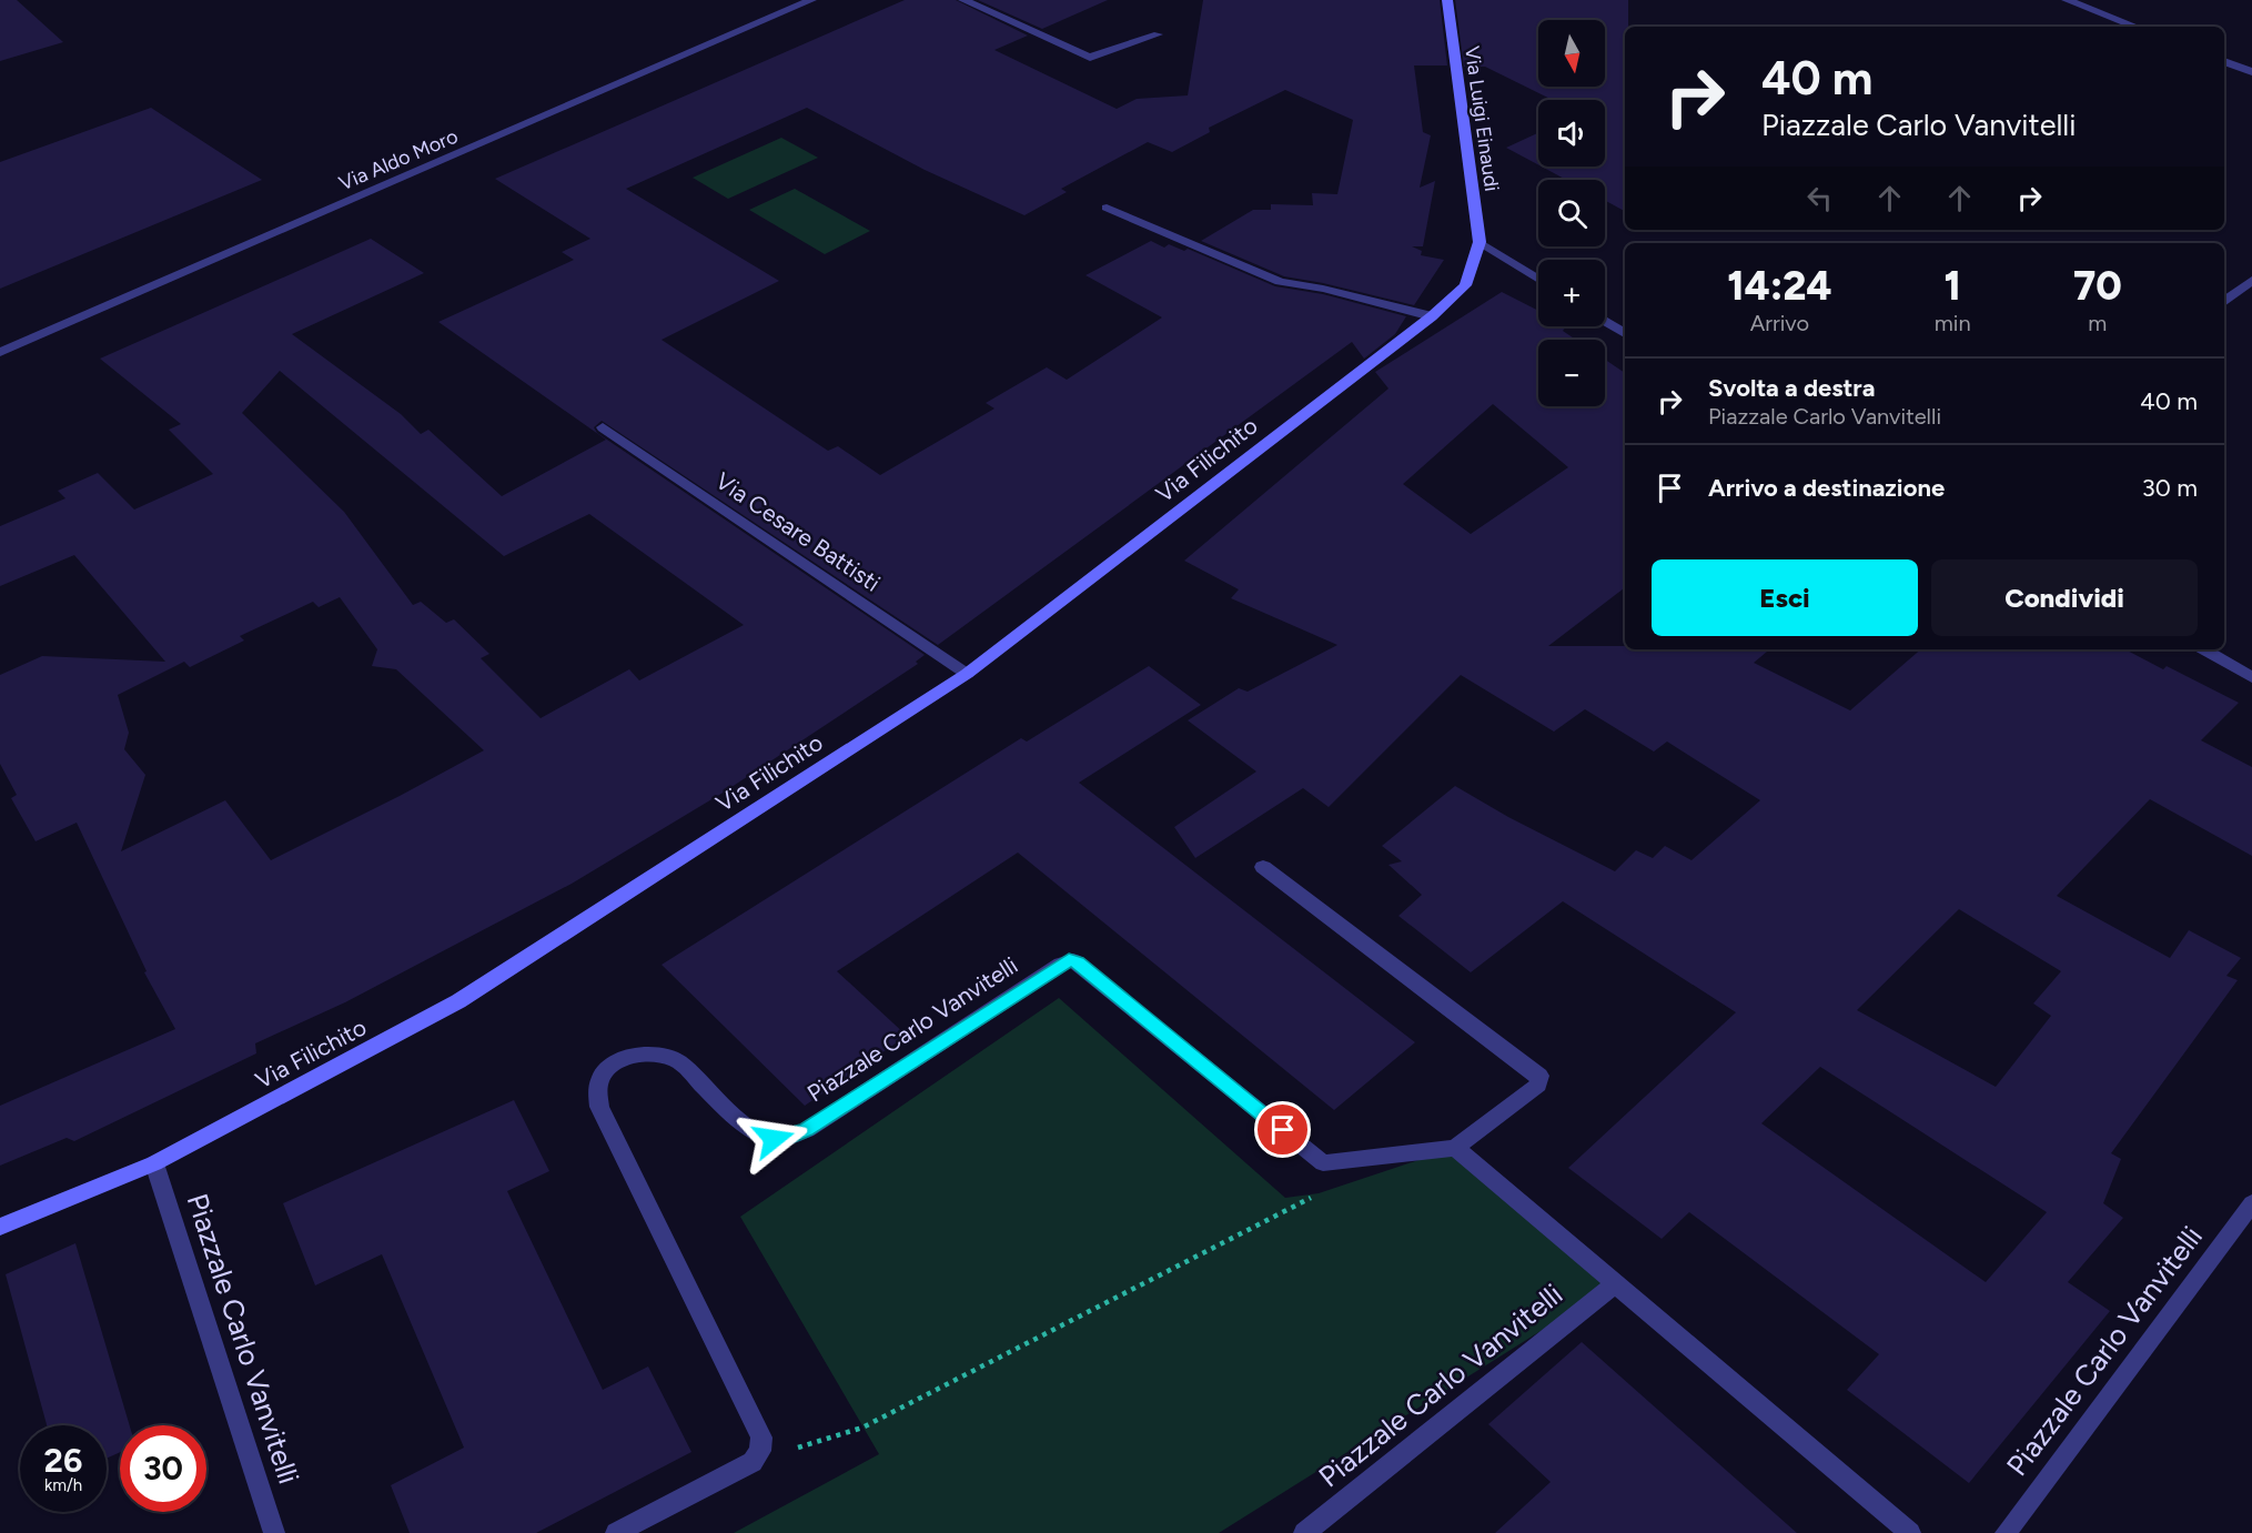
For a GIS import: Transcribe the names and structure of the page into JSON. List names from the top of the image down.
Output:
{
  "streets": {
    "street": [
      "Via Luigi Einaudi",
      "Via Aldo Moro",
      "Via Filichito",
      "Via Cesare Battisti",
      "Piazzale Carlo Vanvitelli"
    ]
  },
  "crossings": [
    ["Via Luigi Einaudi", "Via Filichito"],
    ["Via Filichito", "Via Cesare Battisti"],
    ["Via Filichito", "Piazzale Carlo Vanvitelli"]
  ],
  "north": "bottom",
  "page": {
    "map_buttons": ["+", "−"],
    "turn": ["40 m", "Piazzale Carlo Vanvitelli"],
    "eta": [
      "14:24",
      "Arrivo",
      "1",
      "min",
      "70",
      "m"
    ],
    "list": [
      {
        "name": "Svolta a destra",
        "note": "Piazzale Carlo Vanvitelli",
        "value": "40 m"
      },
      {
        "name": "Arrivo a destinazione",
        "value": "30 m"
      }
    ],
    "buttons": ["Esci", "Condividi"],
    "speed": "26 km/h",
    "limit": "30"
  }
}
